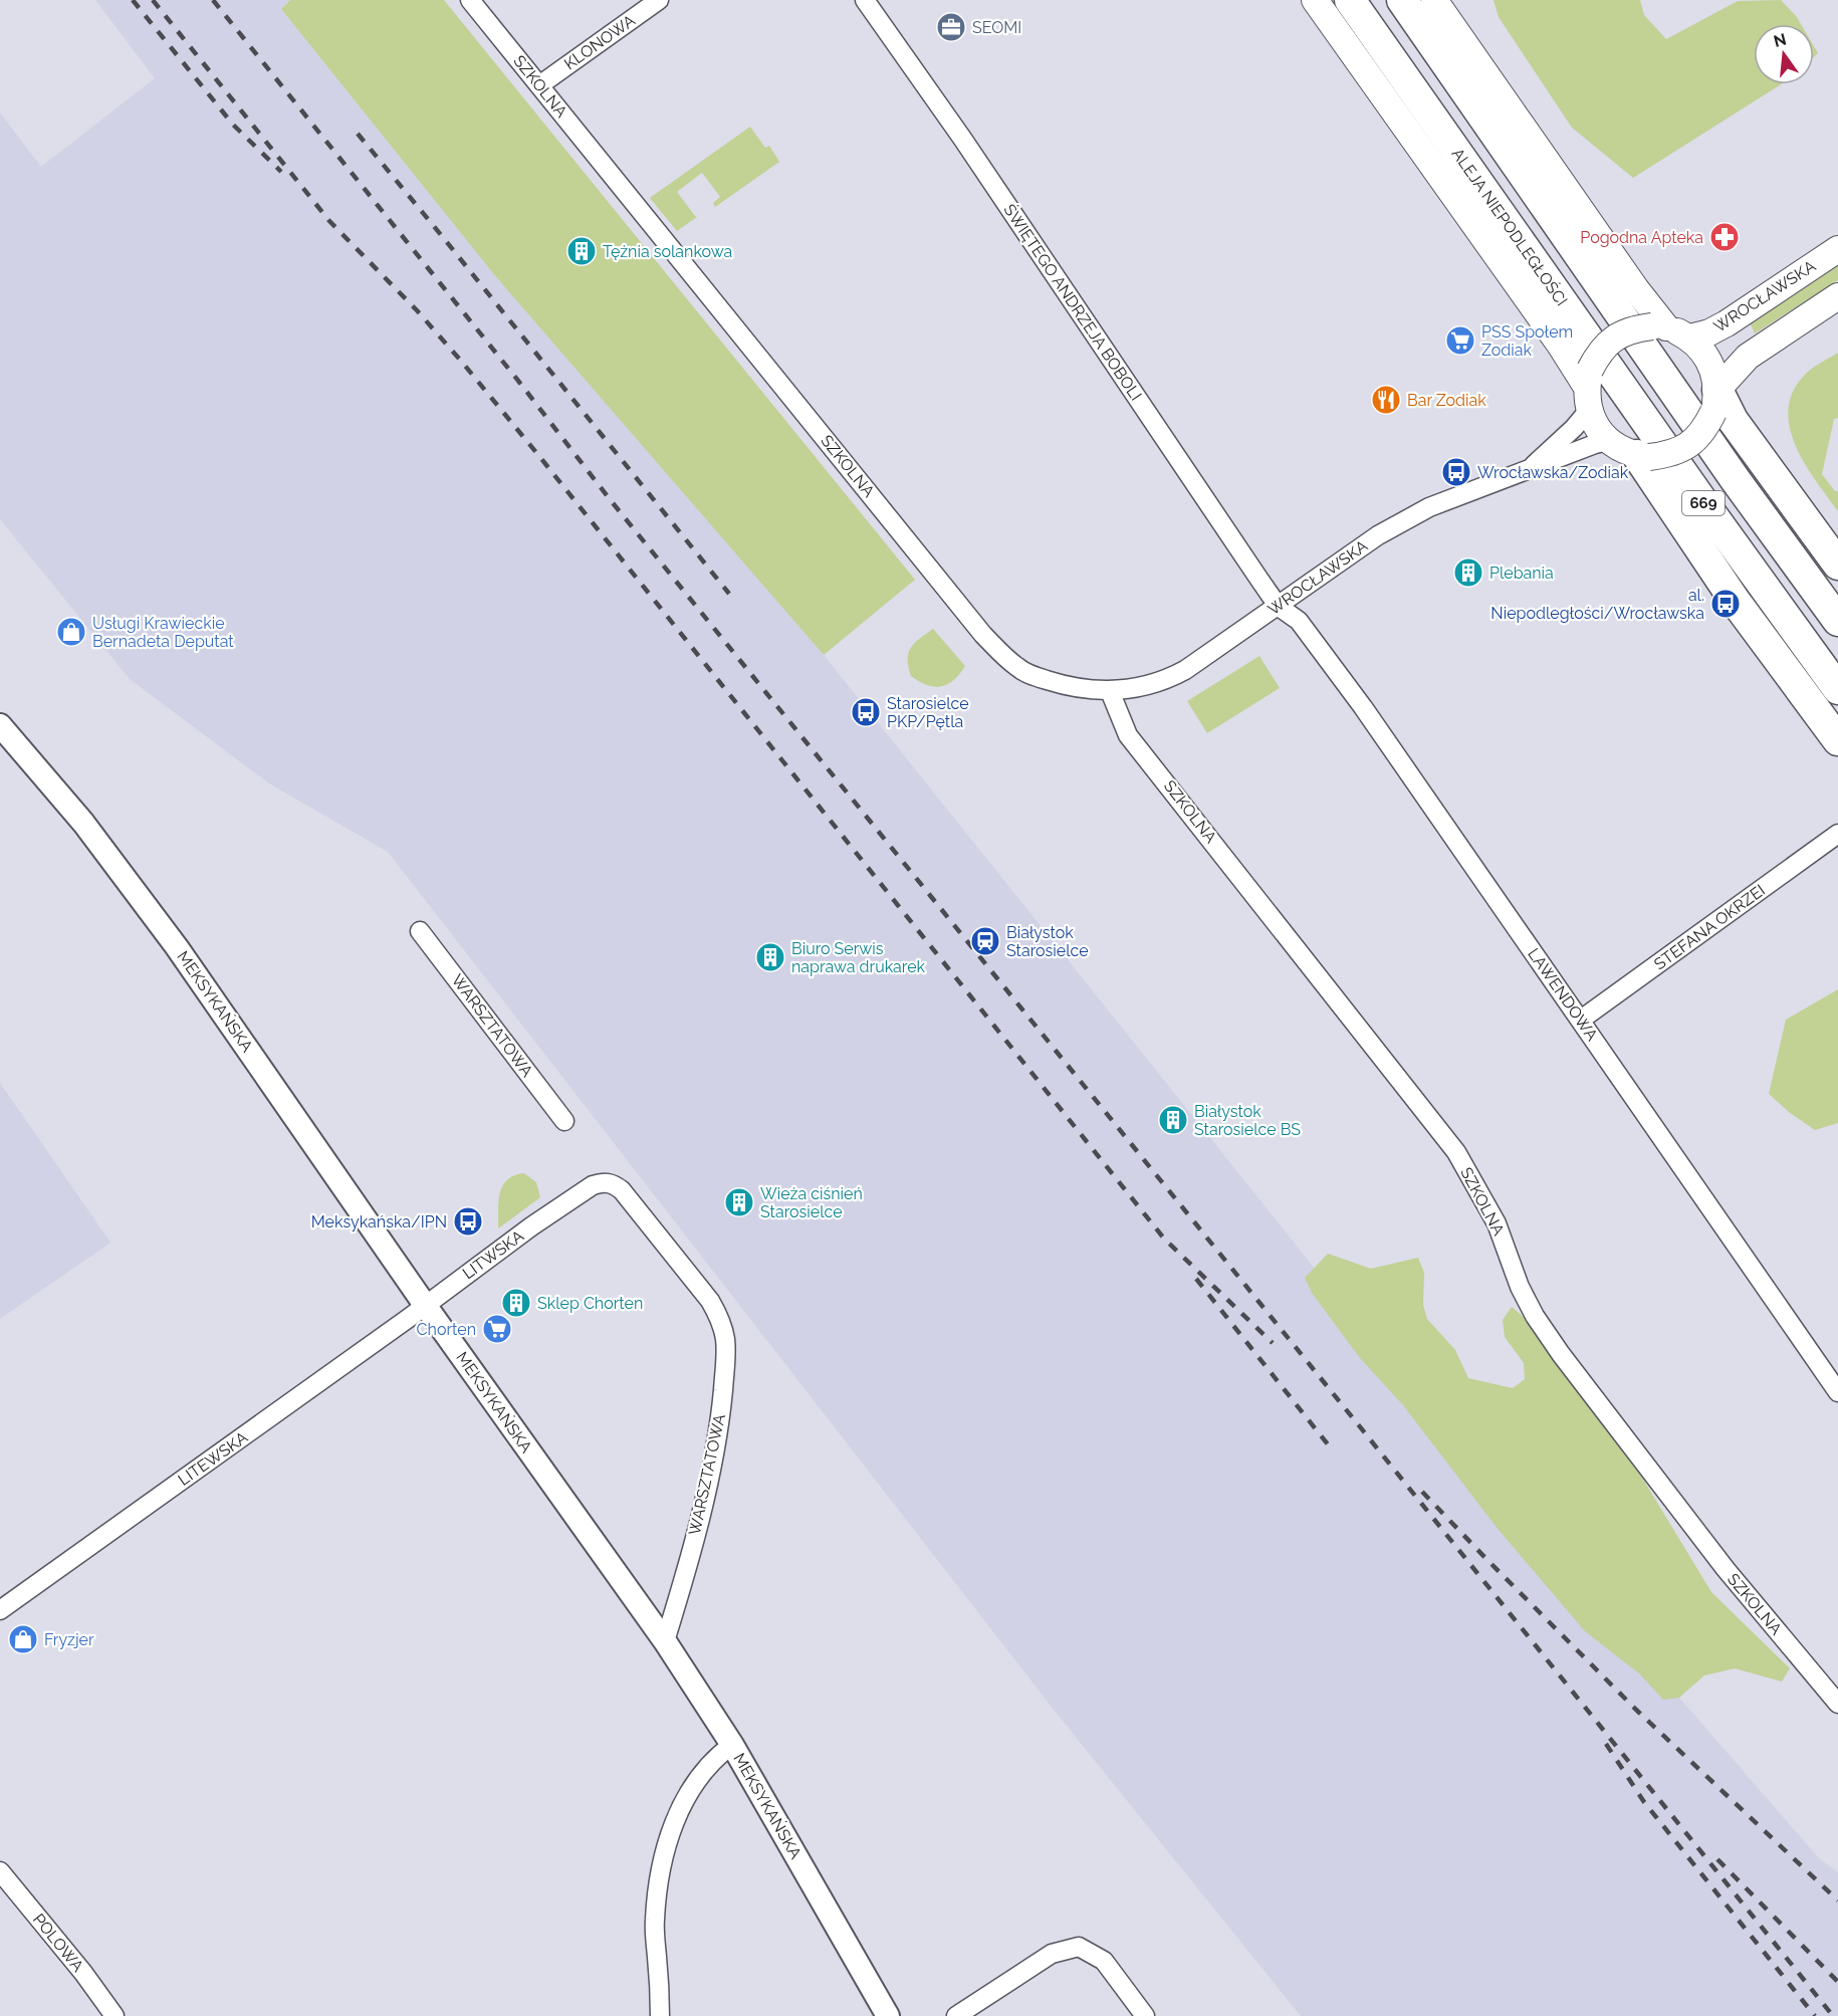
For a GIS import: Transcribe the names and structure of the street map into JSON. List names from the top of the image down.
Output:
{
  "streets": {
    "main road": ["ALEJA NIEPODLEGŁOŚCI", "WROCŁAWSKA", "669"],
    "street": [
      "KLONOWA",
      "SZKOLNA",
      "ŚWIĘTEGO ANDRZEJA BOBOLI",
      "STEFANA OKRZEI",
      "LAWENDOWA",
      "MEKSYKAŃSKA",
      "WARSZTATOWA",
      "LITWSKA",
      "LITEWSKA",
      "POLOWA"
    ]
  },
  "crossings": [
    ["KLONOWA", "SZKOLNA"],
    ["SZKOLNA", "WROCŁAWSKA"],
    ["WROCŁAWSKA", "ŚWIĘTEGO ANDRZEJA BOBOLI"],
    ["WROCŁAWSKA", "LAWENDOWA"],
    ["ŚWIĘTEGO ANDRZEJA BOBOLI", "LAWENDOWA"],
    ["STEFANA OKRZEI", "LAWENDOWA"],
    ["MEKSYKAŃSKA", "WARSZTATOWA"],
    ["MEKSYKAŃSKA", "LITWSKA"],
    ["MEKSYKAŃSKA", "LITEWSKA"],
    ["WARSZTATOWA", "LITWSKA"],
    ["LITWSKA", "LITEWSKA"]
  ],
  "places": {
    "office": ["SEOMI"],
    "pharmacy": ["Pogodna Apteka"],
    "building": [
      "Tężnia solankowa",
      "Plebania",
      "Biuro Serwis naprawa drukarek",
      "Białystok Starosielce BS",
      "Wieża ciśnień Starosielce",
      "Sklep Chorten"
    ],
    "supermarket": ["PSS Społem Zodiak", "Chorten"],
    "restaurant": ["Bar Zodiak"],
    "bus stop": [
      "Wrocławska/Zodiak",
      "al. Niepodległości/Wrocławska",
      "Starosielce PKP/Pętla",
      "Meksykańska/IPN"
    ],
    "shop": ["Usługi Krawieckie Bernadeta Deputat", "Fryzjer"],
    "station": ["Białystok Starosielce"]
  },
  "north": "top"
}
